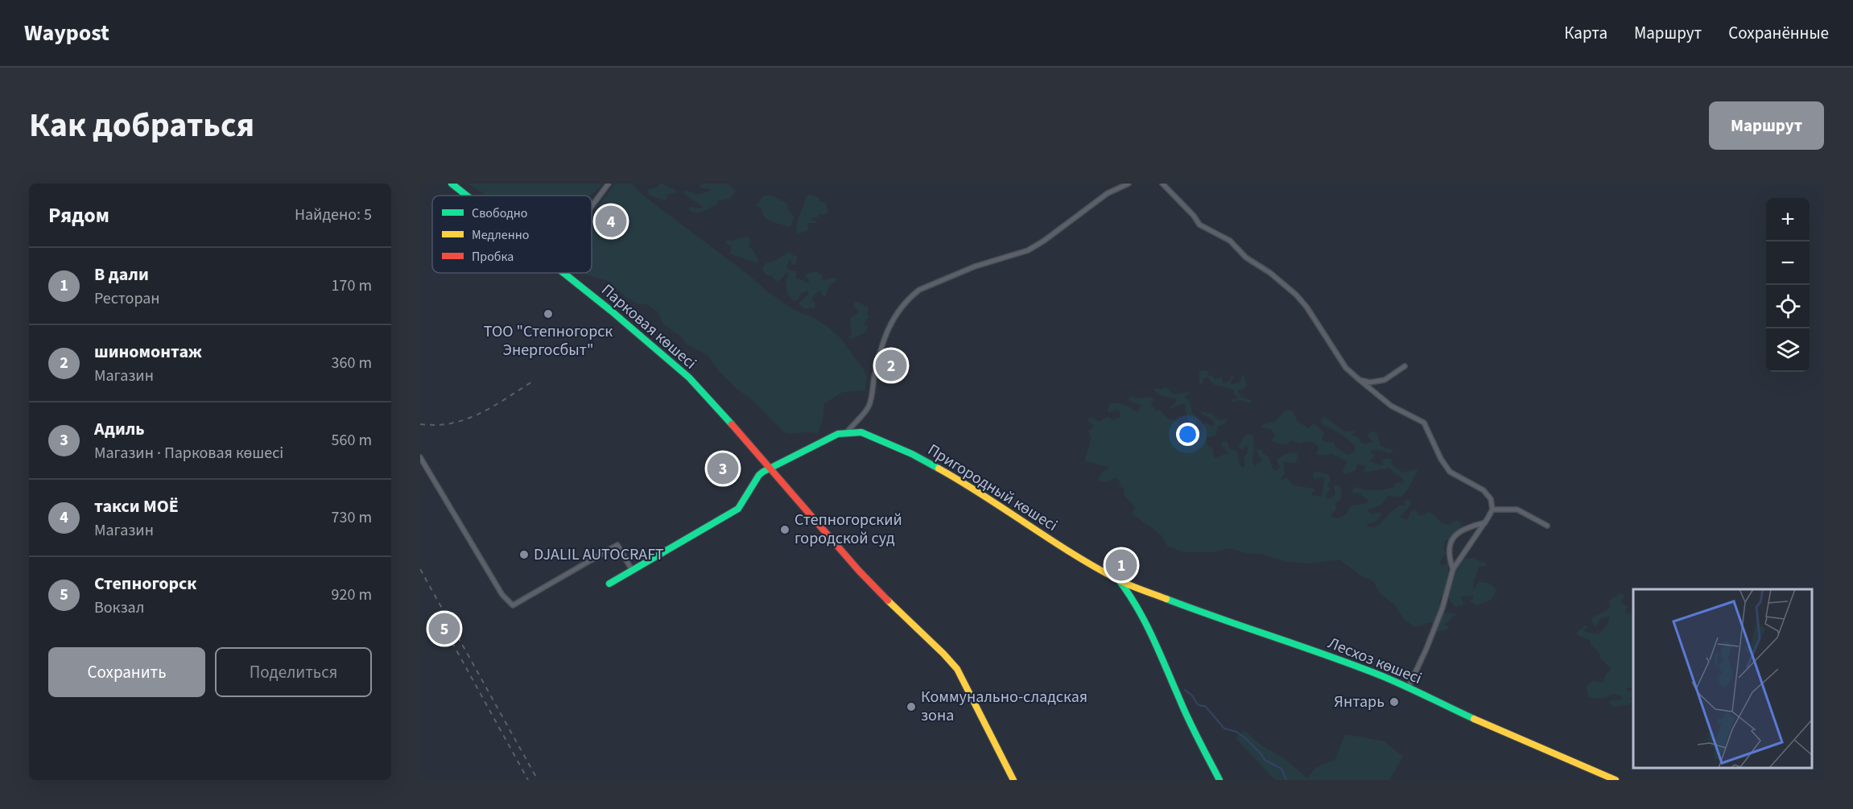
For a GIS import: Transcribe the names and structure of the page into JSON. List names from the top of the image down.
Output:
{
  "streets": {
    "street": ["Парковая көшесі", "Пригородный көшесі", "Лесхоз көшесі"]
  },
  "crossings": [
    ["Пригородный көшесі", "Лесхоз көшесі"]
  ],
  "places": [
    "ТОО \"Степногорск Энергосбыт\"",
    "Степногорский городской суд",
    "DJALIL AUTOCRAFT",
    "Янтарь",
    "Коммунально-сладская зона"
  ],
  "legend": ["Свободно", "Медленно", "Пробка"],
  "page": {
    "header": "Waypost",
    "nav": ["Карта", "Маршрут", "Сохранённые"],
    "title": "Как добраться",
    "buttons": [
      "Маршрут",
      ["Сохранить", "Поделиться"]
    ],
    "heading": ["Рядом", "Найдено: 5"],
    "map_buttons": ["+", "−"],
    "pins": [
      "4",
      "2",
      "3",
      "1",
      "5"
    ],
    "list": [
      {
        "mark": "1",
        "name": "В дали",
        "note": "Ресторан",
        "value": "170 m"
      },
      {
        "mark": "2",
        "name": "шиномонтаж",
        "note": "Магазин",
        "value": "360 m"
      },
      {
        "mark": "3",
        "name": "Адиль",
        "note": "Магазин · Парковая көшесі",
        "value": "560 m"
      },
      {
        "mark": "4",
        "name": "такси МОЁ",
        "note": "Магазин",
        "value": "730 m"
      },
      {
        "mark": "5",
        "name": "Степногорск",
        "note": "Вокзал",
        "value": "920 m"
      }
    ]
  }
}
